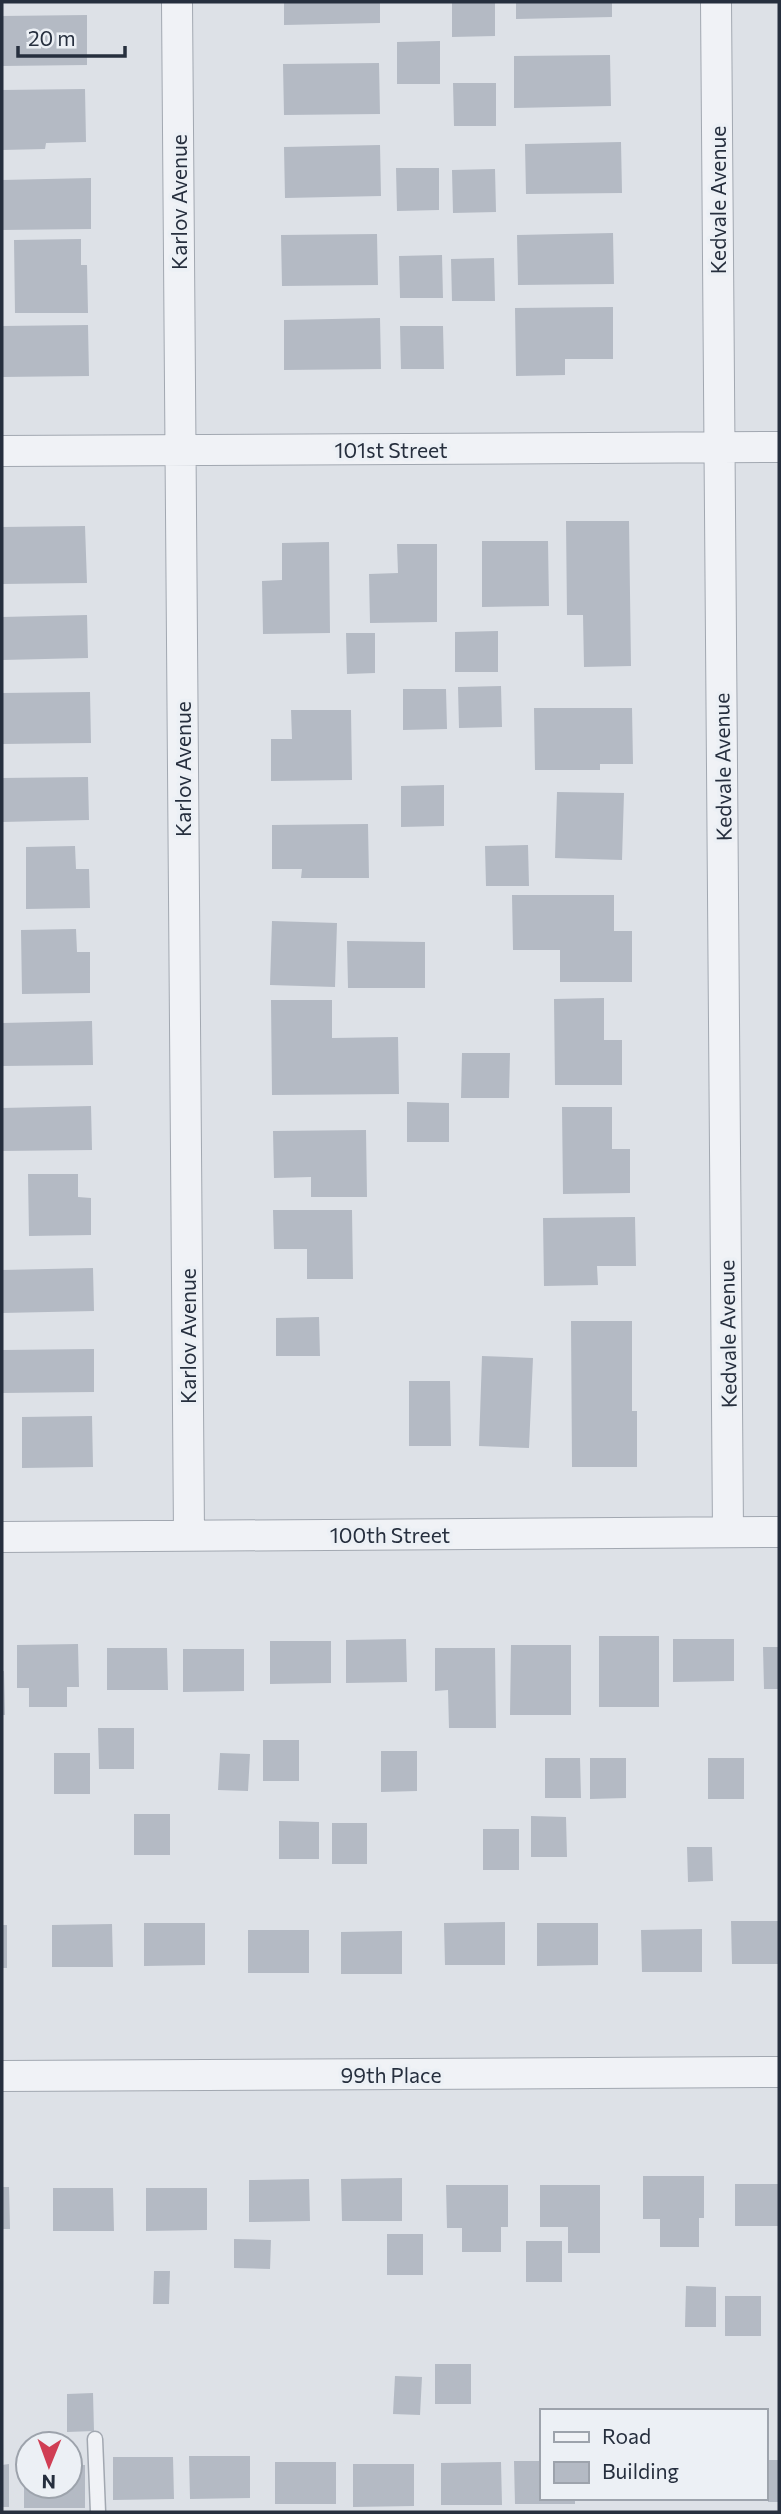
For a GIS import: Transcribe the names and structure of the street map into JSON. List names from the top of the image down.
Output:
{
  "streets": {
    "street": [
      "Kedvale Avenue",
      "Karlov Avenue",
      "101st Street",
      "100th Street",
      "99th Place"
    ]
  },
  "crossings": [
    ["Kedvale Avenue", "101st Street"],
    ["Kedvale Avenue", "100th Street"],
    ["Karlov Avenue", "101st Street"],
    ["Karlov Avenue", "100th Street"]
  ],
  "legend": ["Road", "Building"],
  "scale_bar": "20 m",
  "north": "bottom"
}
